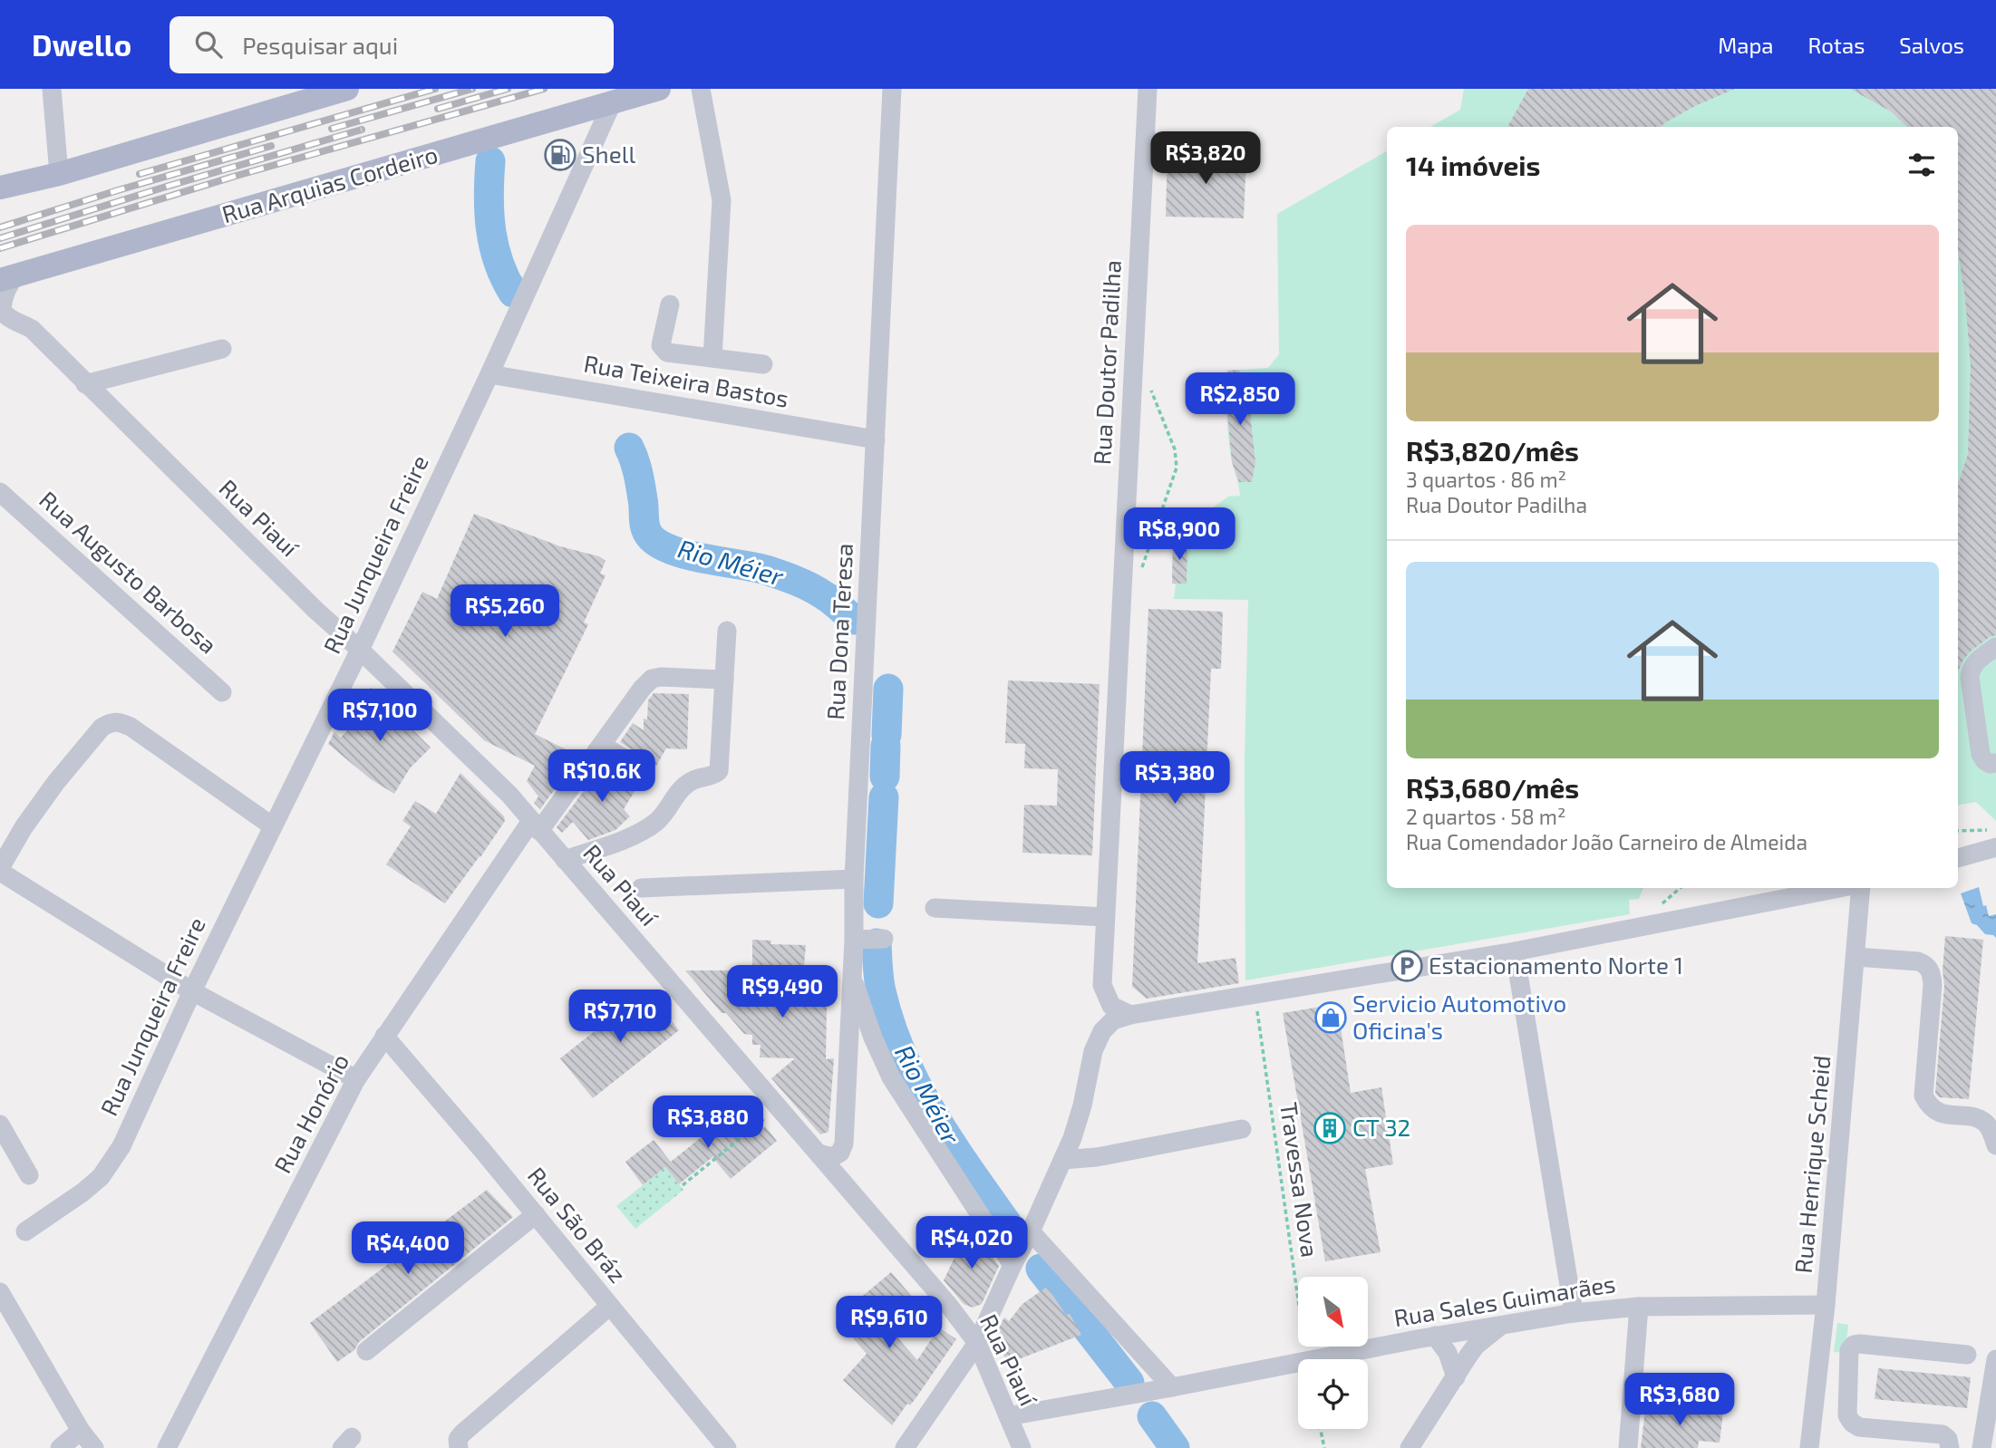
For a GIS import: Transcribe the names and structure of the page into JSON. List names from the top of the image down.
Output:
{
  "streets": {
    "main road": ["Rua Arquias Cordeiro"],
    "street": [
      "Rua Doutor Padilha",
      "Rua Teixeira Bastos",
      "Rua Piauí",
      "Rua Junqueira Freire",
      "Rua Augusto Barbosa",
      "Rua Dona Teresa",
      "Rua Honório",
      "Rua Henrique Scheid",
      "Rua São Bráz",
      "Rua Sales Guimarães"
    ],
    "path": ["Travessa Nova"]
  },
  "crossings": [
    ["Rua Arquias Cordeiro", "Rua Piauí"],
    ["Rua Arquias Cordeiro", "Rua Junqueira Freire"],
    ["Rua Teixeira Bastos", "Rua Junqueira Freire"],
    ["Rua Teixeira Bastos", "Rua Dona Teresa"],
    ["Rua Piauí", "Rua Junqueira Freire"],
    ["Rua Piauí", "Rua Dona Teresa"],
    ["Rua Piauí", "Rua Honório"],
    ["Rua Piauí", "Rua Sales Guimarães"],
    ["Rua Honório", "Rua São Bráz"],
    ["Rua Henrique Scheid", "Rua Sales Guimarães"]
  ],
  "water": ["Rio Méier"],
  "places": {
    "fuel station": ["Shell"],
    "parking": ["Estacionamento Norte 1"],
    "shop": ["Servicio Automotivo Oficina's"],
    "building": ["CT 32"]
  },
  "north": "bottom right",
  "page": {
    "header": "Dwello",
    "search": "Pesquisar aqui",
    "nav": ["Mapa", "Rotas", "Salvos"],
    "heading": "14 imóveis",
    "price": [
      "R$3,820",
      "R$2,850",
      "R$8,900",
      "R$5,260",
      "R$7,100",
      "R$10.6K",
      "R$3,380",
      "R$9,490",
      "R$7,710",
      "R$3,880",
      "R$4,020",
      "R$4,400",
      "R$9,610",
      "R$3,680"
    ],
    "list": [
      {
        "name": "R$3,820/mês",
        "note": "3 quartos · 86 m² · Rua Doutor Padilha"
      },
      {
        "name": "R$3,680/mês",
        "note": "2 quartos · 58 m² · Rua Comendador João Carneiro de Almeida"
      }
    ]
  }
}
